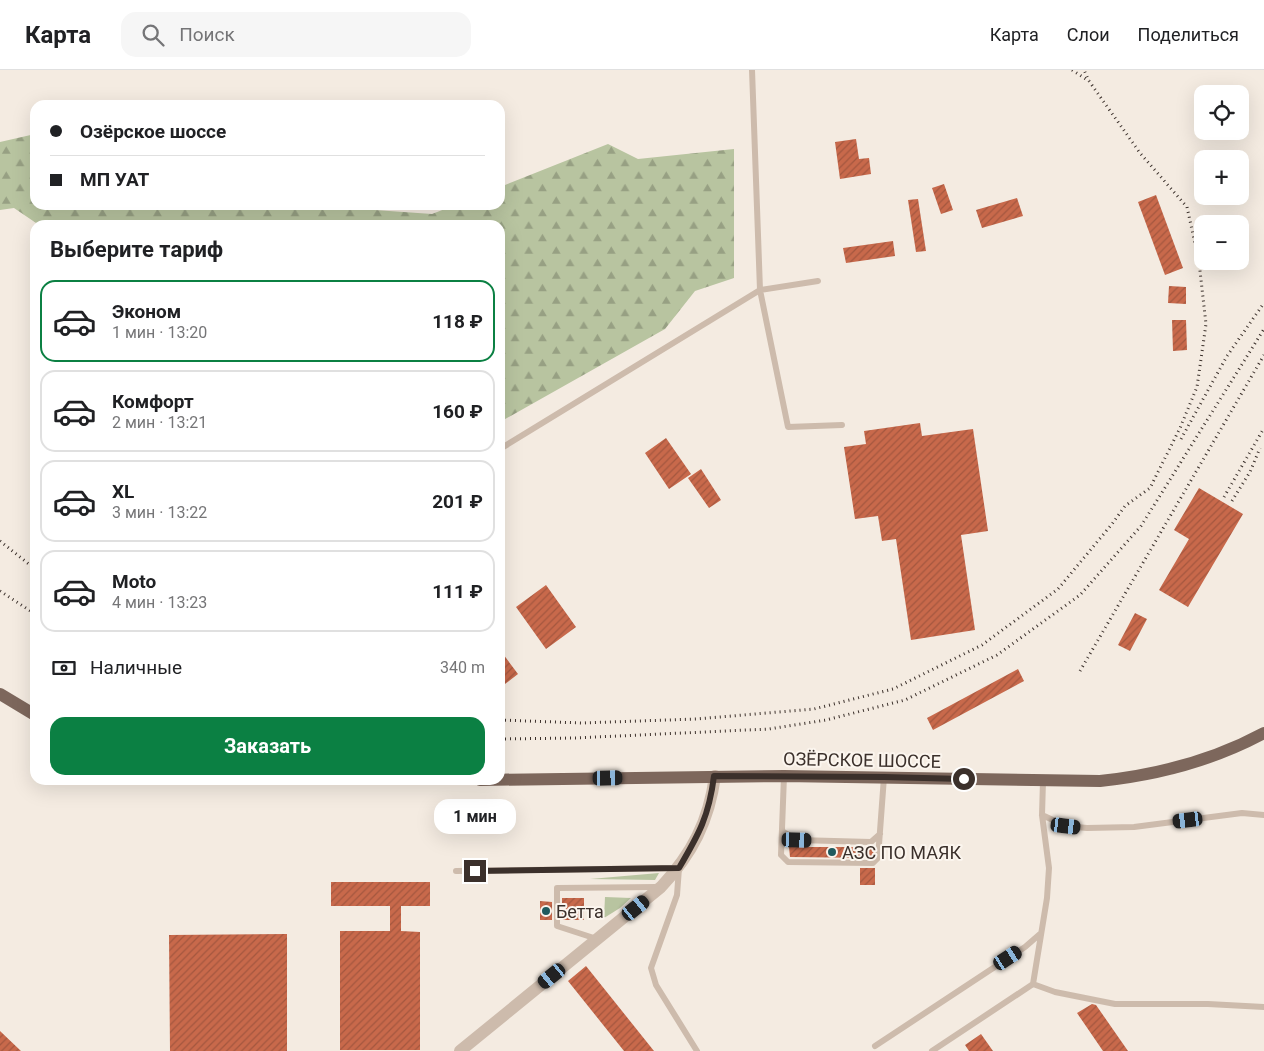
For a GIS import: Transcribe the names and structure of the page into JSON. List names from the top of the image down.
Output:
{
  "streets": {
    "main road": ["ОЗЁРСКОЕ ШОССЕ"]
  },
  "places": ["АЗС ПО МАЯК", "Бетта"],
  "page": {
    "header": "Карта",
    "search": "Поиск",
    "nav": ["Карта", "Слои", "Поделиться"],
    "map_buttons": ["+", "−"],
    "banner": ["Озёрское шоссе", "МП УАТ"],
    "heading": "Выберите тариф",
    "list": [
      {
        "name": "Эконом",
        "note": "1 мин · 13:20",
        "value": "118 ₽"
      },
      {
        "name": "Комфорт",
        "note": "2 мин · 13:21",
        "value": "160 ₽"
      },
      {
        "name": "XL",
        "note": "3 мин · 13:22",
        "value": "201 ₽"
      },
      {
        "name": "Moto",
        "note": "4 мин · 13:23",
        "value": "111 ₽"
      }
    ],
    "pay": ["Наличные", "340 m"],
    "buttons": "Заказать",
    "bubble": "1 мин"
  }
}
